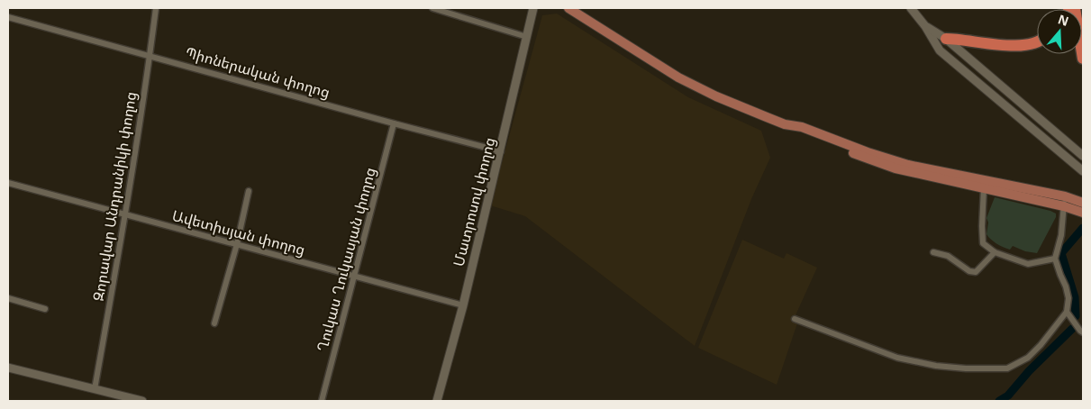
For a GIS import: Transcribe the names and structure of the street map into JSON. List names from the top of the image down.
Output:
{
  "streets": {
    "street": [
      "Պիոներական փողոց",
      "Զորավար Անդրանիկի փողոց",
      "Մատրոսով փողոց",
      "Ավետիսյան փողոց",
      "Ղուկաս Ղուկասյան փողոց"
    ]
  },
  "crossings": [
    ["Պիոներական փողոց", "Զորավար Անդրանիկի փողոց"],
    ["Պիոներական փողոց", "Մատրոսով փողոց"],
    ["Պիոներական փողոց", "Ղուկաս Ղուկասյան փողոց"],
    ["Զորավար Անդրանիկի փողոց", "Ավետիսյան փողոց"],
    ["Մատրոսով փողոց", "Ավետիսյան փողոց"],
    ["Ավետիսյան փողոց", "Ղուկաս Ղուկասյան փողոց"]
  ],
  "north": "top"
}
